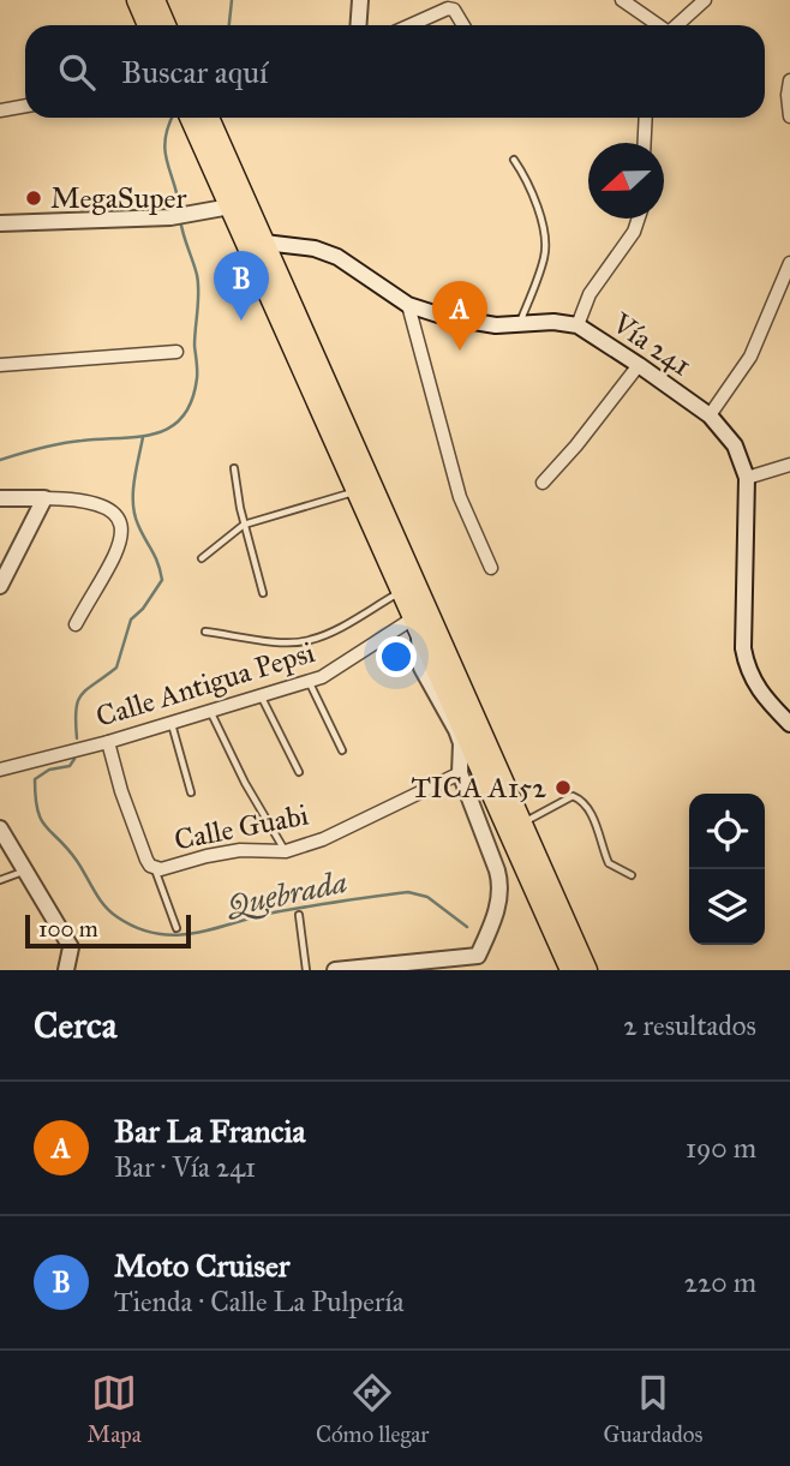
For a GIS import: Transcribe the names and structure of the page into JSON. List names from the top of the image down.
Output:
{
  "streets": {
    "street": ["Vía 241", "Calle Antigua Pepsi", "Calle Guabi"]
  },
  "crossings": [
    ["Calle Antigua Pepsi", "Calle Guabi"]
  ],
  "water": ["Quebrada"],
  "places": ["MegaSuper", "TICA A152"],
  "scale_bar": "100 m",
  "north": "left",
  "page": {
    "search": "Buscar aquí",
    "pins": ["B", "A"],
    "scale": "100 m",
    "heading": ["Cerca", "2 resultados"],
    "list": [
      {
        "mark": "A",
        "name": "Bar La Francia",
        "note": "Bar · Vía 241",
        "value": "190 m"
      },
      {
        "mark": "B",
        "name": "Moto Cruiser",
        "note": "Tienda · Calle La Pulpería",
        "value": "220 m"
      }
    ],
    "nav": ["Mapa", "Cómo llegar", "Guardados"]
  }
}
